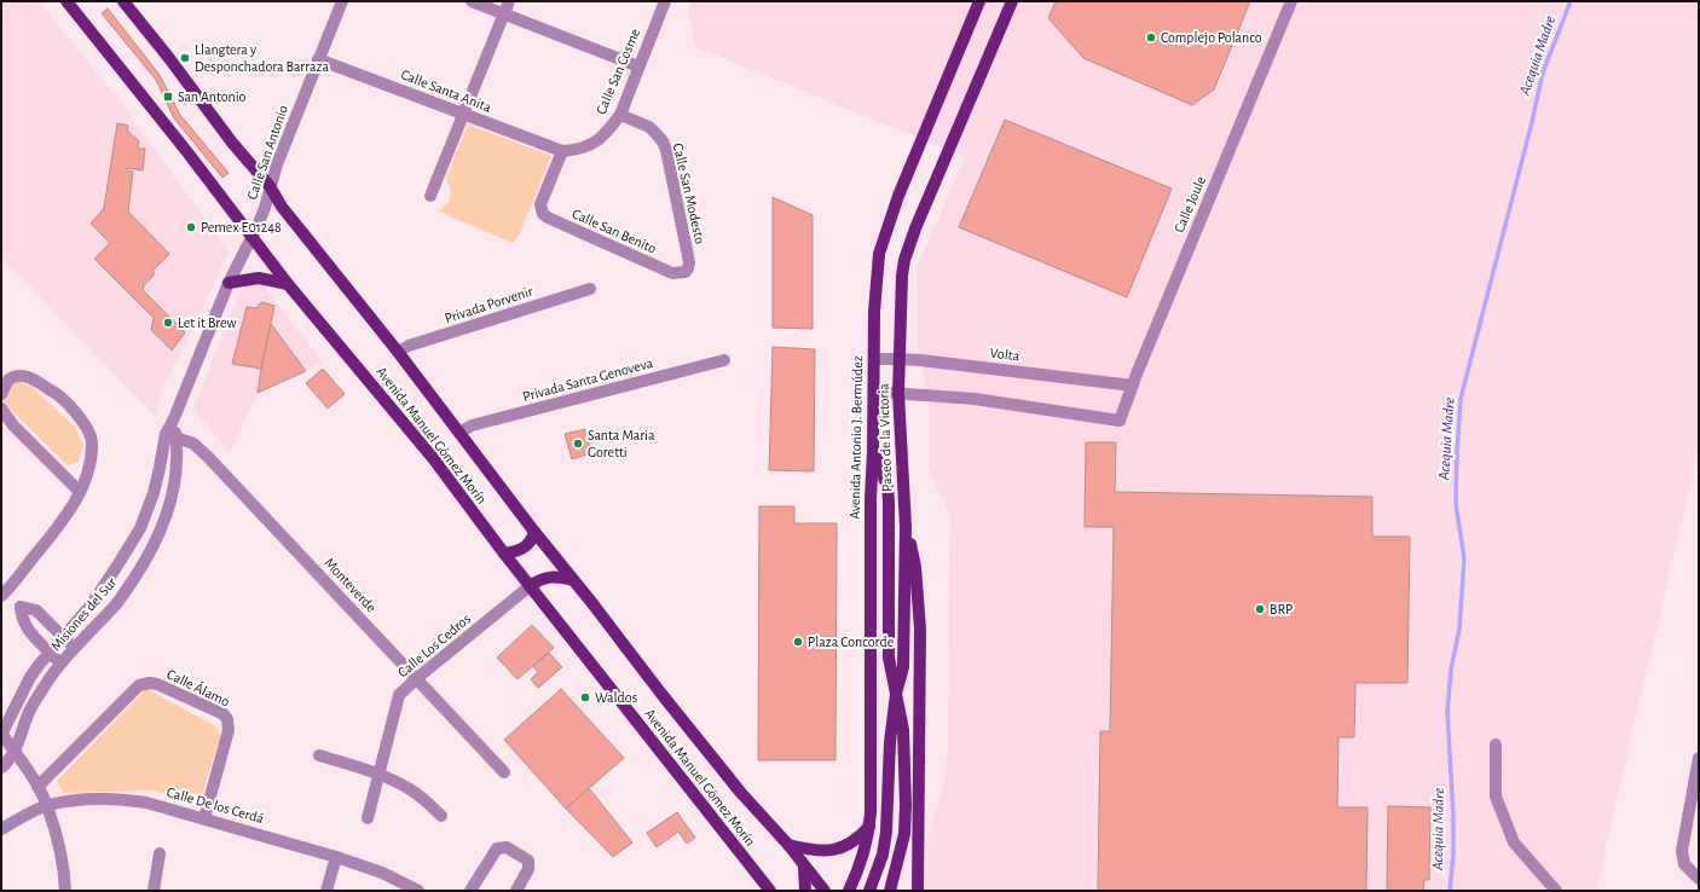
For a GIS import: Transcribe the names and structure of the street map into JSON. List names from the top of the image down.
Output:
{
  "streets": {
    "main road": ["Avenida Manuel Gómez Morín", "Avenida Antonio J. Bermúdez", "Paseo de la Victoria"],
    "street": [
      "Calle San Cosme",
      "Calle Santa Anita",
      "Calle San Antonio",
      "Calle San Modesto",
      "Calle Joule",
      "Calle San Benito",
      "Privada Porvenir",
      "Volta",
      "Privada Santa Genoveva",
      "Monteverde",
      "Misiones del Sur",
      "Calle Los Cedros",
      "Calle Álamo",
      "Calle De los Cerdá"
    ]
  },
  "crossings": [
    ["Calle San Cosme", "Calle Santa Anita"],
    ["Calle San Cosme", "Calle San Modesto"],
    ["Calle San Cosme", "Calle San Benito"],
    ["Calle Santa Anita", "Calle San Antonio"],
    ["Calle Santa Anita", "Calle San Benito"],
    ["Calle San Antonio", "Avenida Manuel Gómez Morín"],
    ["Calle San Antonio", "Monteverde"],
    ["Calle San Antonio", "Misiones del Sur"],
    ["Calle San Modesto", "Calle San Benito"],
    ["Calle Joule", "Volta"],
    ["Calle Joule", "Paseo de la Victoria"],
    ["Privada Porvenir", "Avenida Manuel Gómez Morín"],
    ["Volta", "Avenida Antonio J. Bermúdez"],
    ["Volta", "Paseo de la Victoria"],
    ["Privada Santa Genoveva", "Avenida Manuel Gómez Morín"],
    ["Avenida Manuel Gómez Morín", "Calle Los Cedros"],
    ["Monteverde", "Misiones del Sur"],
    ["Monteverde", "Calle Los Cedros"],
    ["Calle Álamo", "Calle De los Cerdá"]
  ],
  "water": ["Acequia Madre"],
  "places": {
    "other": [
      "Complejo Polanco",
      "Llangtera y Desponchadora Barraza",
      "Pemex E01248",
      "Let it Brew",
      "Santa Maria Goretti",
      "BRP",
      "Plaza Concorde",
      "Waldos"
    ],
    "transit": ["San Antonio"]
  }
}
